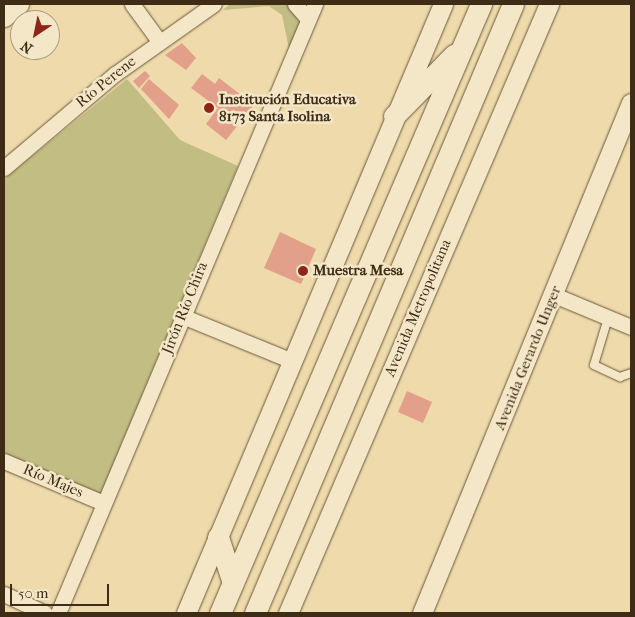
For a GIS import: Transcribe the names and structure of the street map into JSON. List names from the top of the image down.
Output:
{
  "streets": {
    "main road": ["Avenida Metropolitana"],
    "street": [
      "Río Perene",
      "Jirón Río Chira",
      "Avenida Gerardo Unger",
      "Río Majes"
    ]
  },
  "crossings": [
    ["Jirón Río Chira", "Río Majes"]
  ],
  "places": ["Institución Educativa 8173 Santa Isolina", "Muestra Mesa"],
  "scale_bar": "50 m",
  "north": "bottom left"
}
